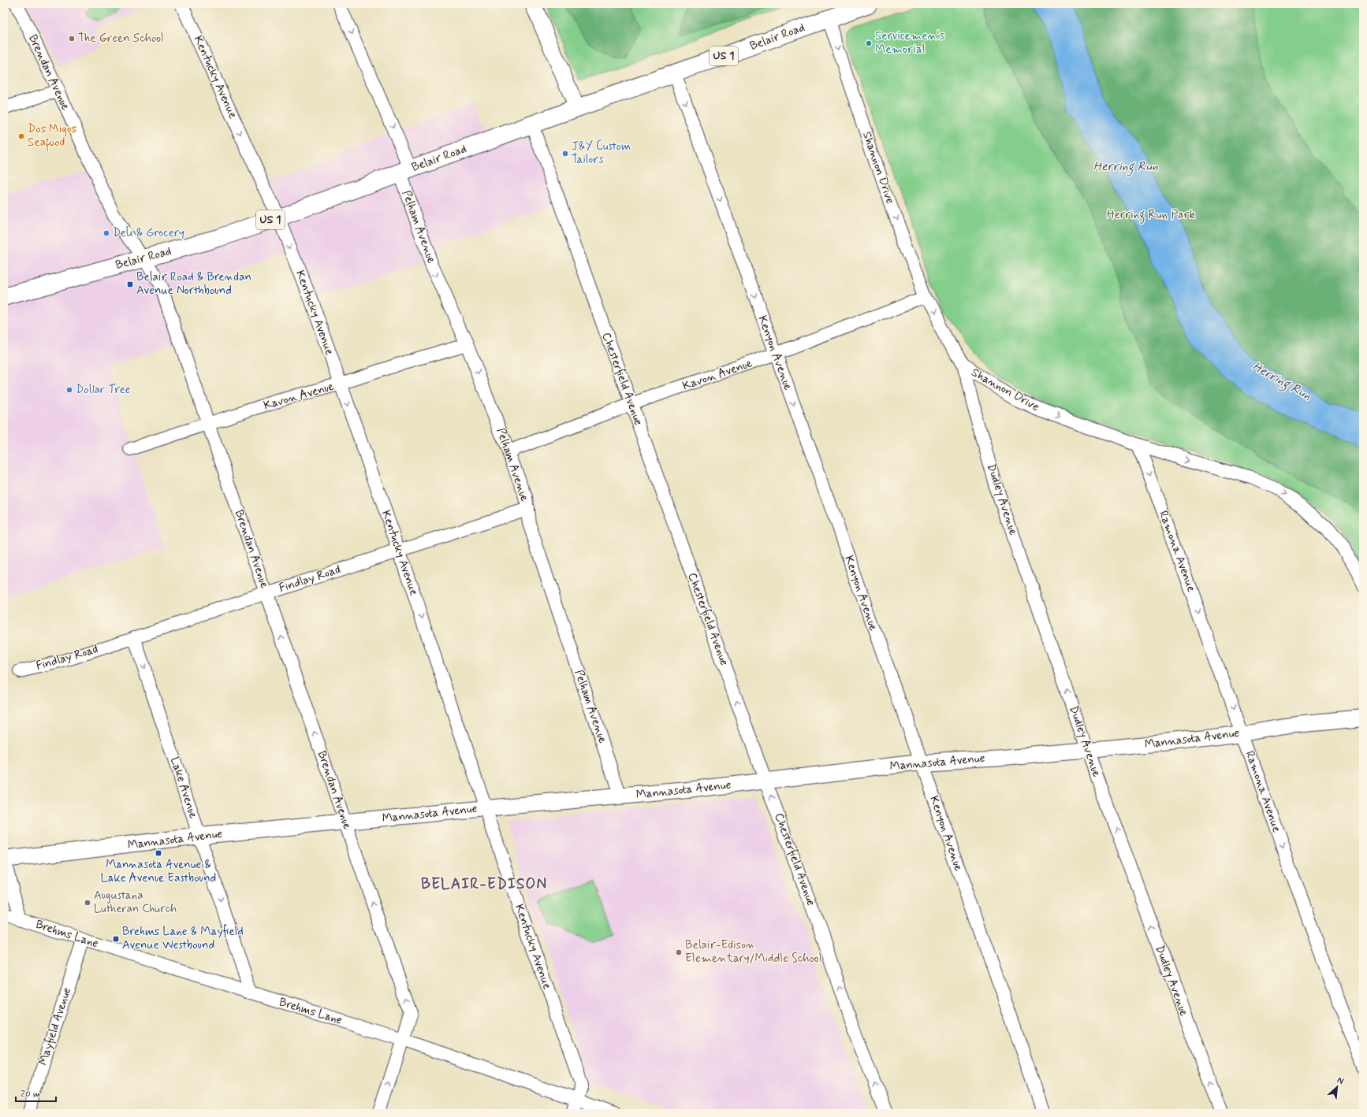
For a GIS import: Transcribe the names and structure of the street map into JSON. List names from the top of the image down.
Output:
{
  "streets": {
    "main road": ["Belair Road", "US 1"],
    "street": [
      "Brendan Avenue",
      "Kentucky Avenue",
      "Shannon Drive",
      "Pelham Avenue",
      "Kenyon Avenue",
      "Kavon Avenue",
      "Chesterfield Avenue",
      "Dudley Avenue",
      "Ramona Avenue",
      "Findlay Road",
      "Mannasota Avenue",
      "Lake Avenue",
      "Brehms Lane",
      "Mayfield Avenue"
    ]
  },
  "crossings": [
    ["Belair Road", "Brendan Avenue"],
    ["Belair Road", "Kentucky Avenue"],
    ["Belair Road", "Shannon Drive"],
    ["Belair Road", "Pelham Avenue"],
    ["Belair Road", "Kenyon Avenue"],
    ["Belair Road", "Chesterfield Avenue"],
    ["Brendan Avenue", "Kavon Avenue"],
    ["Brendan Avenue", "Findlay Road"],
    ["Brendan Avenue", "Mannasota Avenue"],
    ["Brendan Avenue", "Brehms Lane"],
    ["Kentucky Avenue", "Kavon Avenue"],
    ["Kentucky Avenue", "Findlay Road"],
    ["Kentucky Avenue", "Mannasota Avenue"],
    ["Kentucky Avenue", "Brehms Lane"],
    ["Shannon Drive", "Kavon Avenue"],
    ["Shannon Drive", "Dudley Avenue"],
    ["Shannon Drive", "Ramona Avenue"],
    ["Pelham Avenue", "Kavon Avenue"],
    ["Pelham Avenue", "Findlay Road"],
    ["Pelham Avenue", "Mannasota Avenue"],
    ["Kenyon Avenue", "Kavon Avenue"],
    ["Kenyon Avenue", "Mannasota Avenue"],
    ["Kavon Avenue", "Chesterfield Avenue"],
    ["Chesterfield Avenue", "Mannasota Avenue"],
    ["Dudley Avenue", "Mannasota Avenue"],
    ["Ramona Avenue", "Mannasota Avenue"],
    ["Findlay Road", "Lake Avenue"],
    ["Mannasota Avenue", "Lake Avenue"],
    ["Lake Avenue", "Brehms Lane"],
    ["Brehms Lane", "Mayfield Avenue"]
  ],
  "one_way": [
    "Brendan Avenue",
    "Kentucky Avenue",
    "Shannon Drive",
    "Pelham Avenue",
    "Kenyon Avenue",
    "Chesterfield Avenue",
    "Dudley Avenue",
    "Ramona Avenue",
    "Lake Avenue"
  ],
  "districts": ["BELAIR-EDISON"],
  "water": ["Herring Run"],
  "parks": ["Herring Run Park"],
  "places": {
    "other": [
      "The Green School",
      "Servicemen's Memorial",
      "Dos Migos Seafood",
      "J&Y Custom Tailors",
      "Deli & Grocery",
      "Dollar Tree",
      "Augustana Lutheran Church",
      "Belair-Edison Elementary/Middle School"
    ],
    "transit": ["Belair Road & Brendan Avenue Northbound", "Mannasota Avenue & Lake Avenue Eastbound", "Brehms Lane & Mayfield Avenue Westbound"]
  },
  "scale_bar": "20 m",
  "north": "top right"
}
